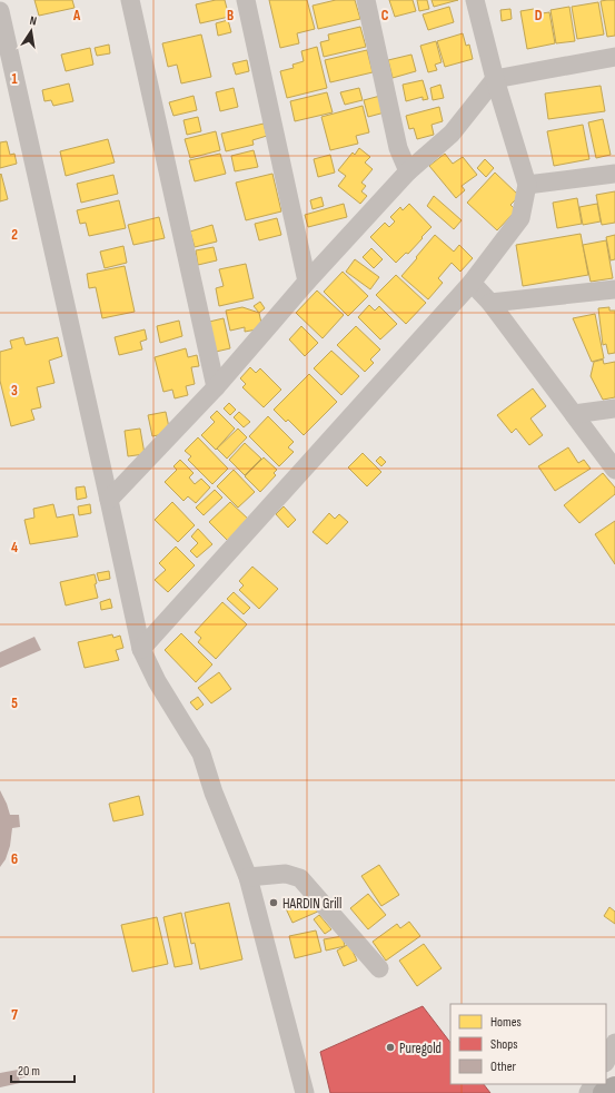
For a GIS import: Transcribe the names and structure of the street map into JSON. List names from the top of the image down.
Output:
{
  "places": ["HARDIN Grill", "Puregold"],
  "legend": ["Homes", "Shops", "Other"],
  "scale_bar": "20 m",
  "north": "top",
  "grid": {
    "columns": [
      "A",
      "B",
      "C",
      "D"
    ],
    "rows": [
      "1",
      "2",
      "3",
      "4",
      "5",
      "6",
      "7"
    ]
  }
}
